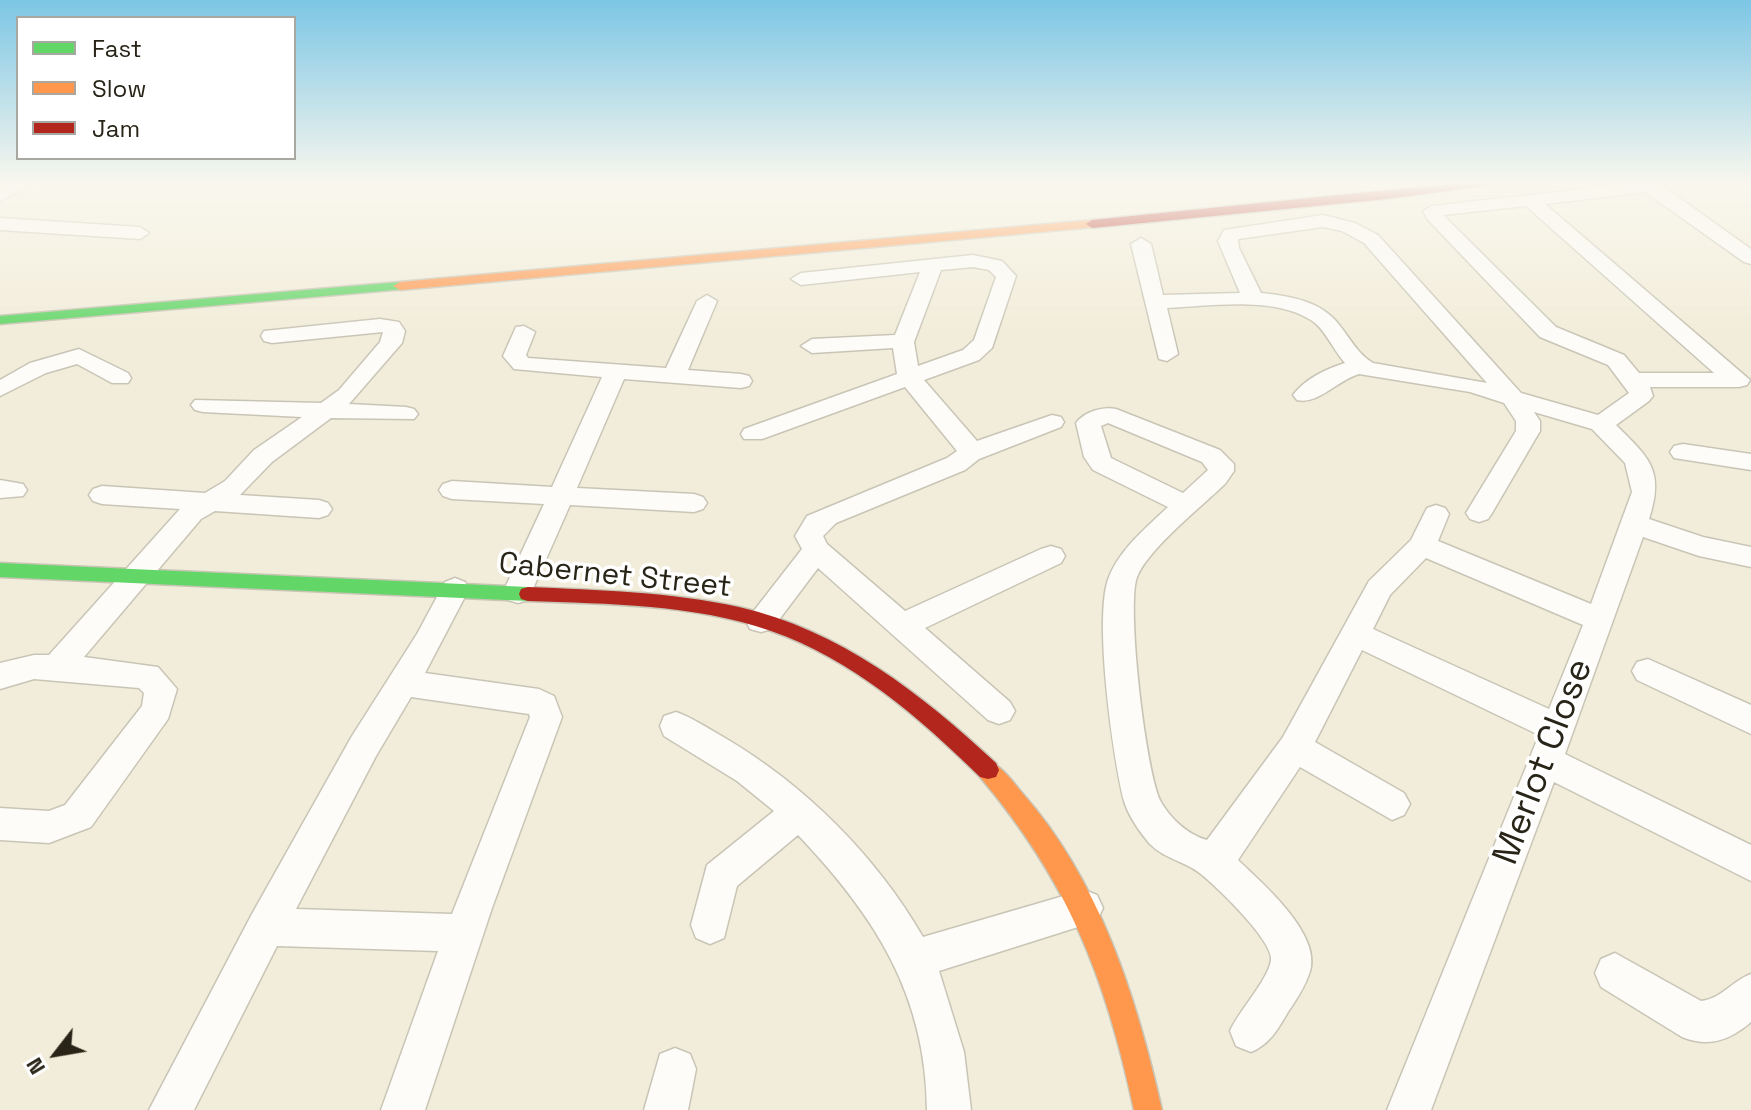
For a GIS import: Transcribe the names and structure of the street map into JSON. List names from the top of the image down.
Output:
{
  "streets": {
    "street": ["Cabernet Street", "Merlot Close"]
  },
  "legend": ["Fast", "Slow", "Jam"],
  "north": "bottom left"
}
